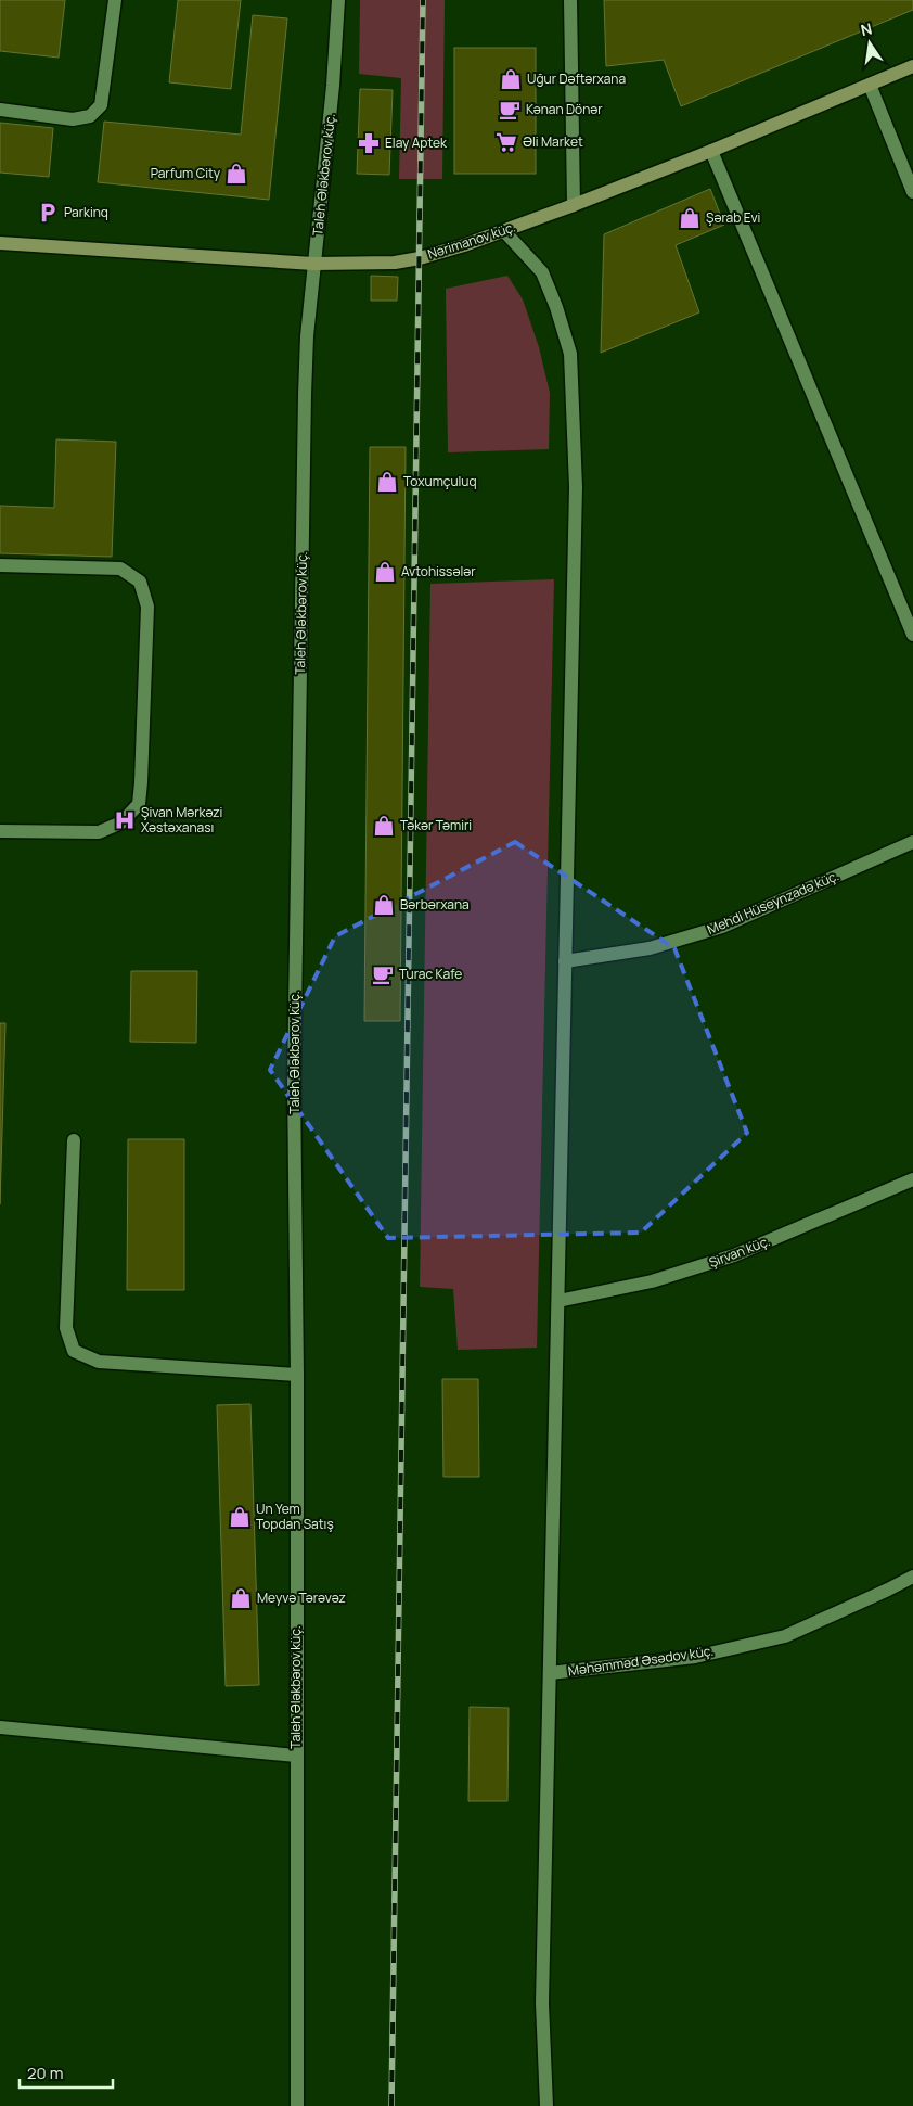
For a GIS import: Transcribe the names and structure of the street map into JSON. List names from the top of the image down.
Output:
{
  "streets": {
    "main road": ["Nərimanov küç."],
    "street": [
      "Taleh Ələkbərov küç.",
      "Mehdi Hüseynzadə küç.",
      "Şirvan küç.",
      "Məhəmməd Əsədov küç."
    ]
  },
  "crossings": [
    ["Taleh Ələkbərov küç.", "Nərimanov küç."]
  ],
  "places": {
    "shop": [
      "Uğur Dəftərxana",
      "Parfum City",
      "Şərab Evi",
      "Toxumçuluq",
      "Avtohissələr",
      "Təkər Təmiri",
      "Bərbərxana",
      "Un Yem Topdan Satış",
      "Meyvə Tərəvəz"
    ],
    "cafe": ["Kənan Dönər", "Turac Kafe"],
    "supermarket": ["Əli Market"],
    "pharmacy": ["Elay Aptek"],
    "parking": ["Parkinq"],
    "hospital": ["Şivan Mərkəzi Xəstəxanası"]
  },
  "scale_bar": "20 m",
  "north": "top"
}
